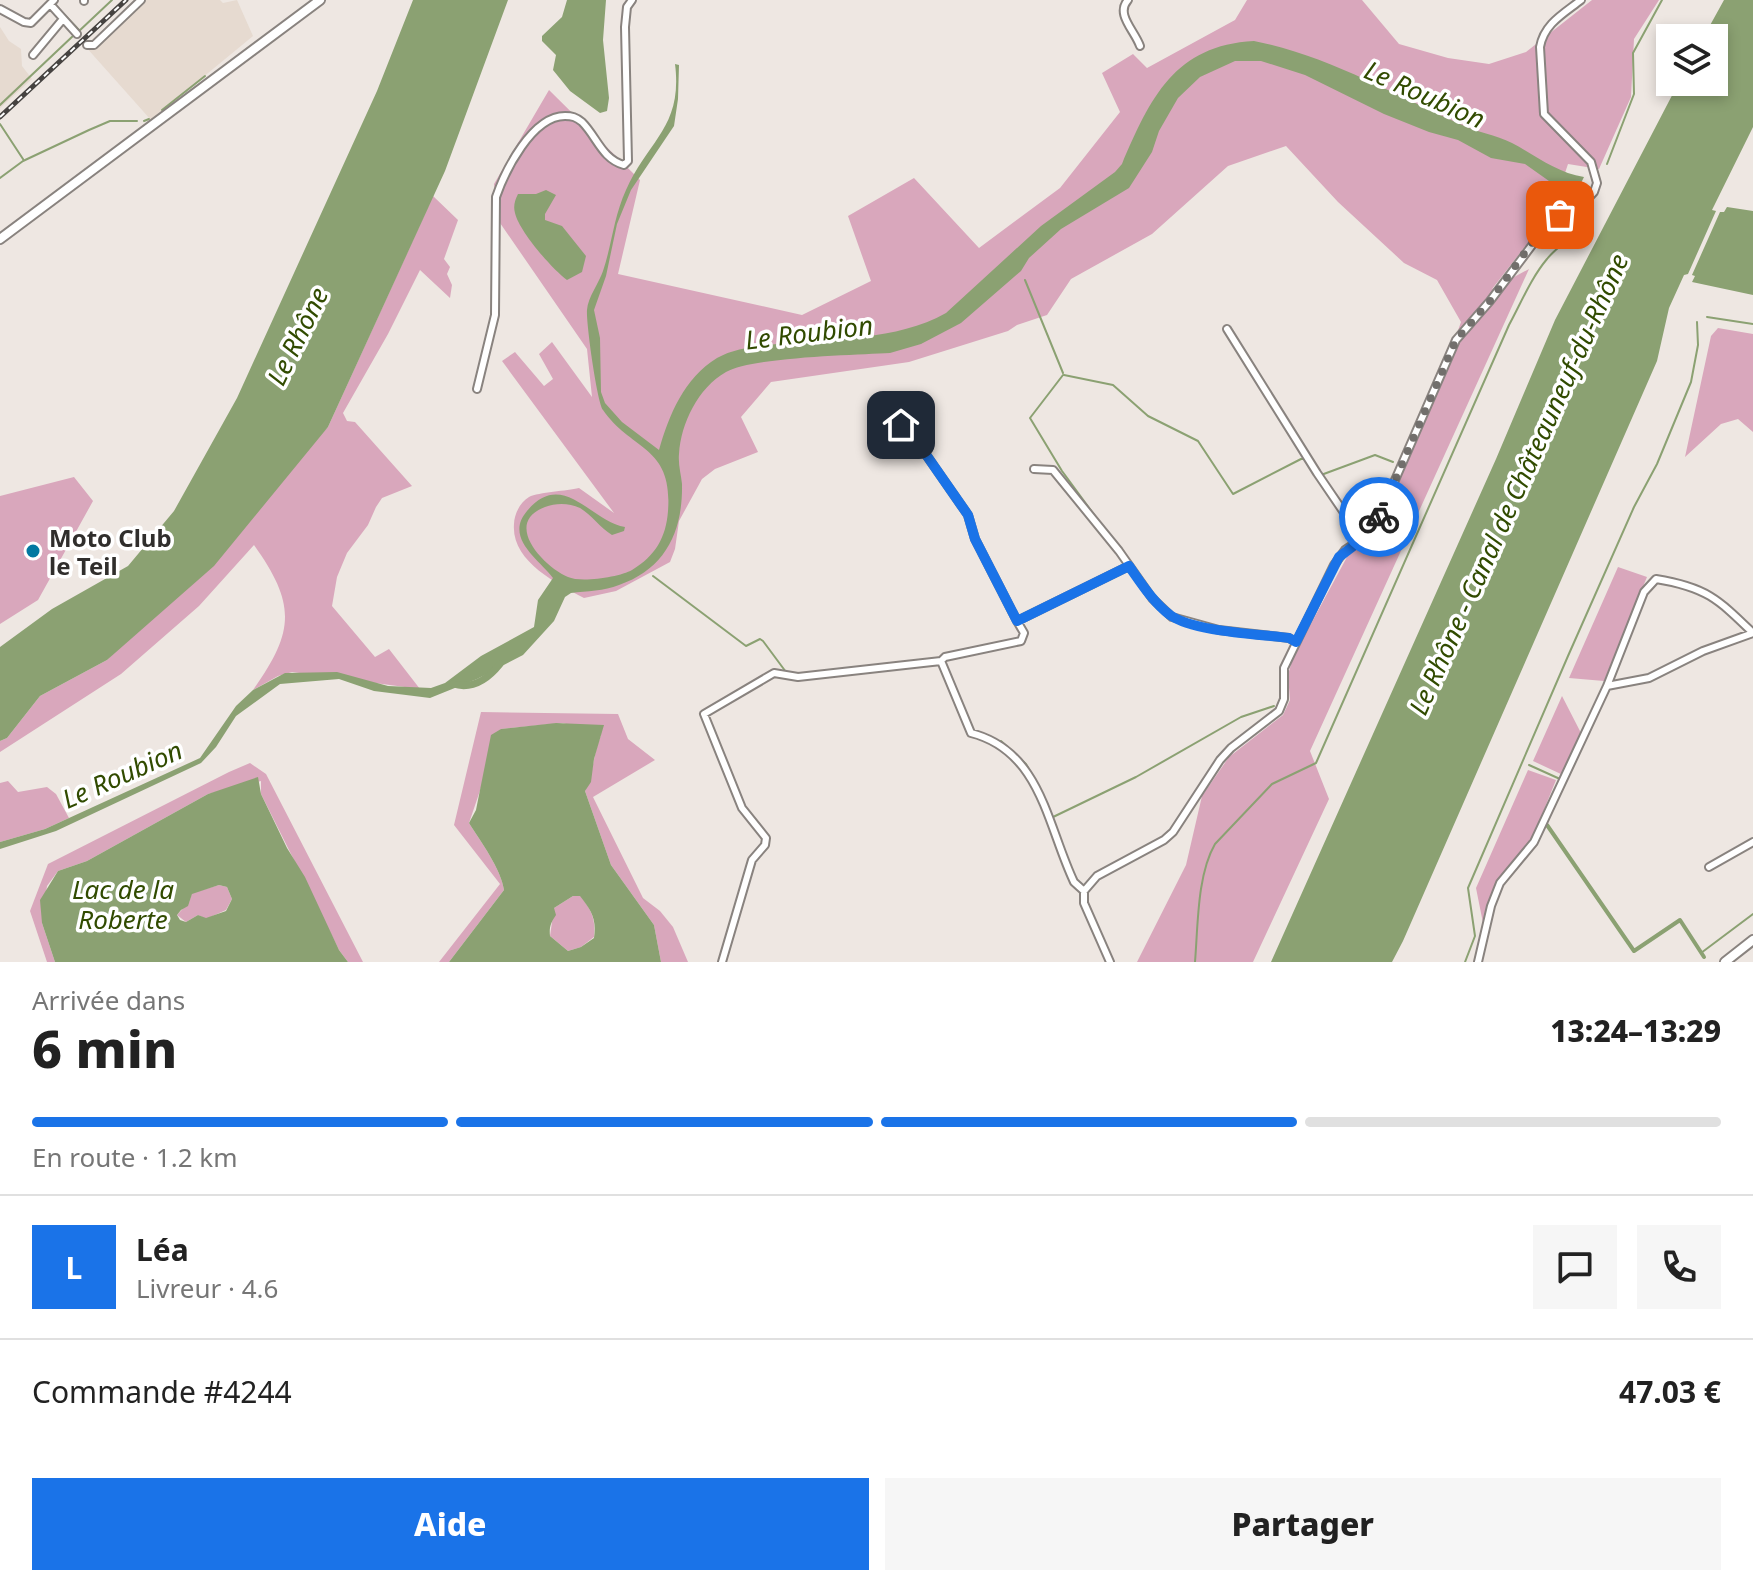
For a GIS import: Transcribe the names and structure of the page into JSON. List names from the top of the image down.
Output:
{
  "water": [
    "Le Roubion",
    "Le Rhône",
    "Le Rhône - Canal de Châteauneuf-du-Rhône",
    "Lac de la Roberte"
  ],
  "places": ["Moto Club le Teil"],
  "page": {
    "heading": ["6 min", "Arrivée dans", "13:24–13:29"],
    "panel": [
      "Léa",
      "Livreur · 4.6",
      "Commande #4244",
      "47.03 €"
    ],
    "bar": "En route · 1.2 km",
    "round": "L",
    "buttons": ["Aide", "Partager"]
  }
}
